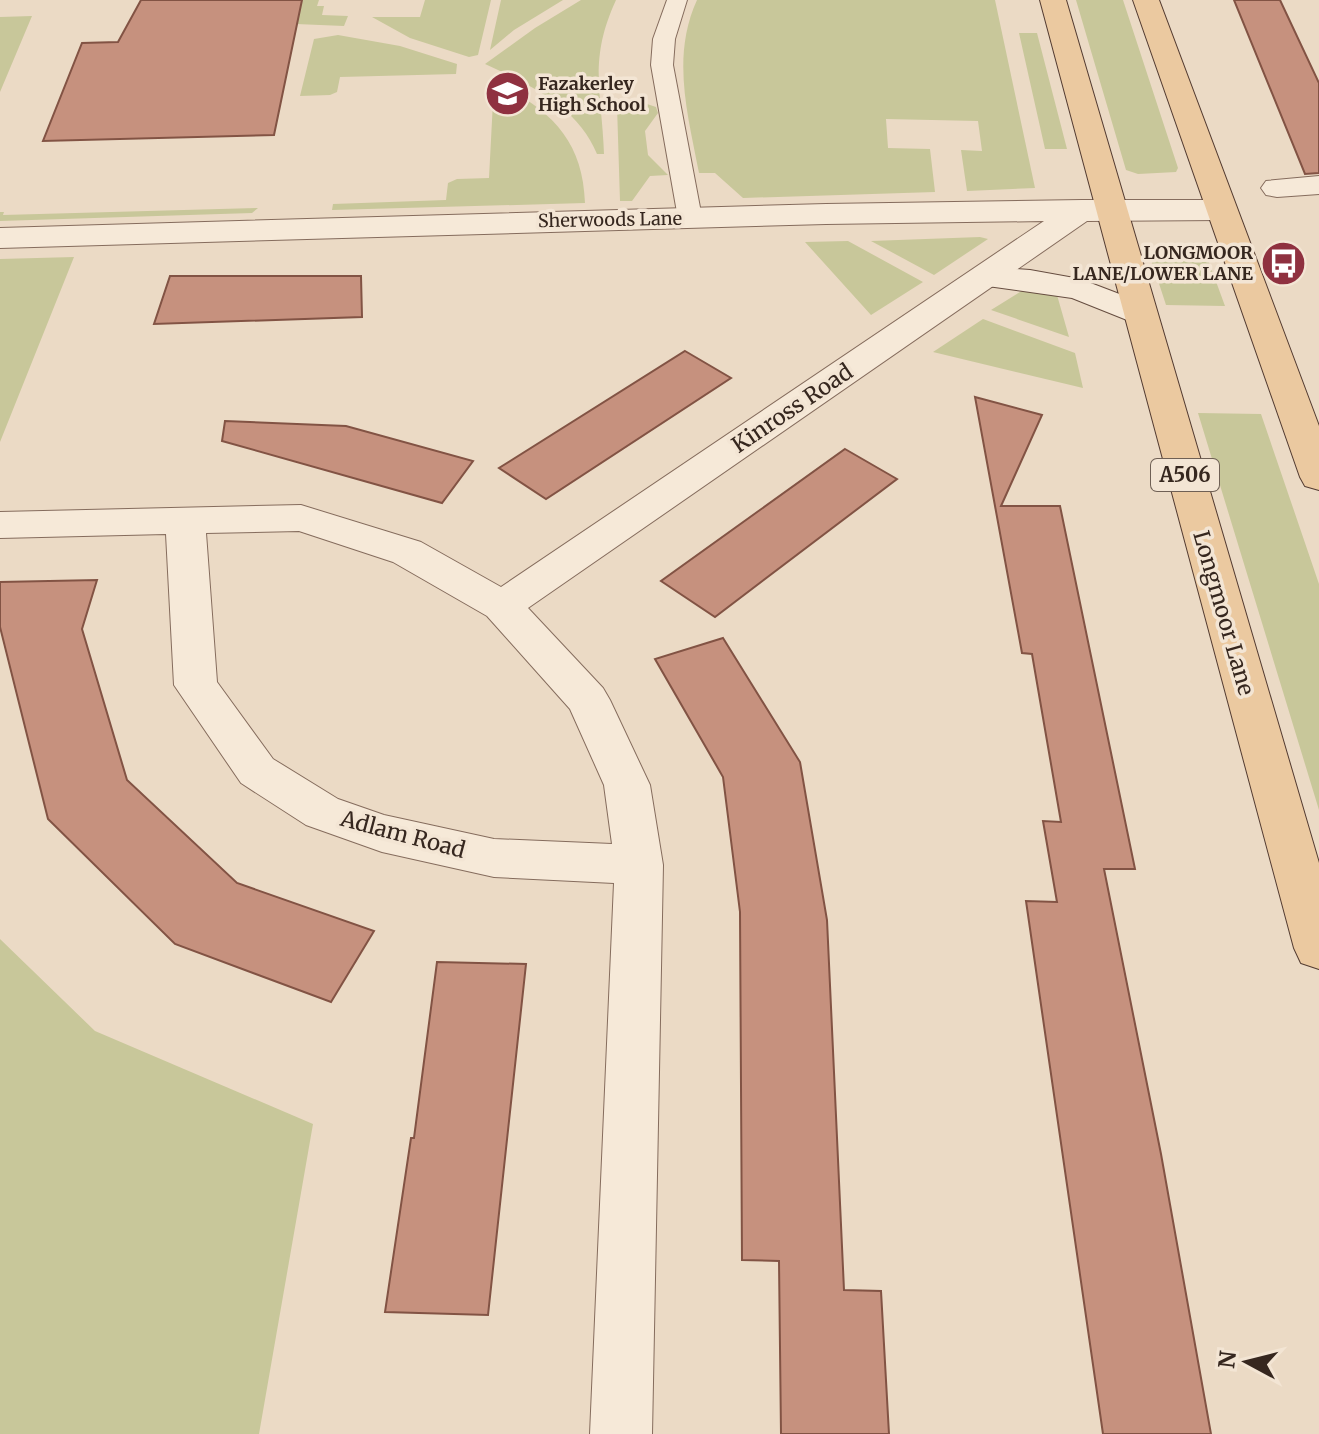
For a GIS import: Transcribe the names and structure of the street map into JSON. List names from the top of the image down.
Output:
{
  "streets": {
    "main road": ["A506", "Longmoor Lane"],
    "street": ["Sherwoods Lane", "Kinross Road", "Adlam Road"]
  },
  "crossings": [
    ["Sherwoods Lane", "Kinross Road"],
    ["Sherwoods Lane", "Longmoor Lane"],
    ["Kinross Road", "Longmoor Lane"]
  ],
  "places": {
    "school or university": ["Fazakerley High School"],
    "bus stop": ["LONGMOOR LANE/LOWER LANE"]
  },
  "north": "left"
}
